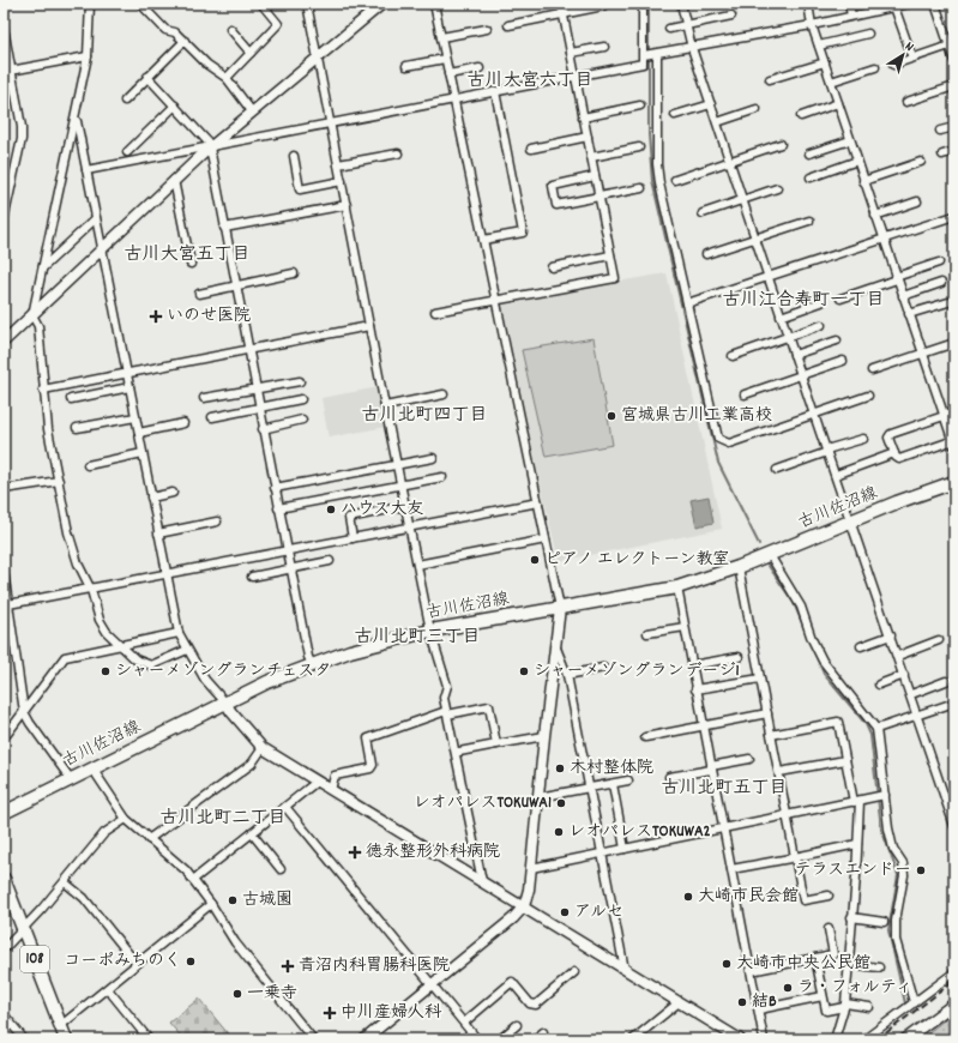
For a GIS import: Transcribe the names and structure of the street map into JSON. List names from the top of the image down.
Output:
{
  "streets": {
    "main road": ["古川佐沼線", "108"]
  },
  "districts": [
    "古川大宮六丁目",
    "古川大宮五丁目",
    "古川江合寿町一丁目",
    "古川北町四丁目",
    "古川北町三丁目",
    "古川北町五丁目",
    "古川北町二丁目"
  ],
  "places": {
    "health": [
      "いのせ医院",
      "徳永整形外科病院",
      "青沼内科胃腸科医院",
      "中川産婦人科"
    ],
    "other": [
      "宮城県古川工業高校",
      "ハウス大友",
      "ピアノ エレクトーン教室",
      "シャーメゾングランチェスタ",
      "シャーメゾングランデージ1",
      "木村整体院",
      "レオパレスTOKUWA1",
      "レオパレスTOKUWA2",
      "テラスエンドー",
      "大崎市民会館",
      "古城園",
      "アルセ",
      "コーポみちのく",
      "大崎市中央公民館",
      "ラ・フォルティ",
      "一乗寺",
      "結B"
    ]
  },
  "north": "top right"
}
